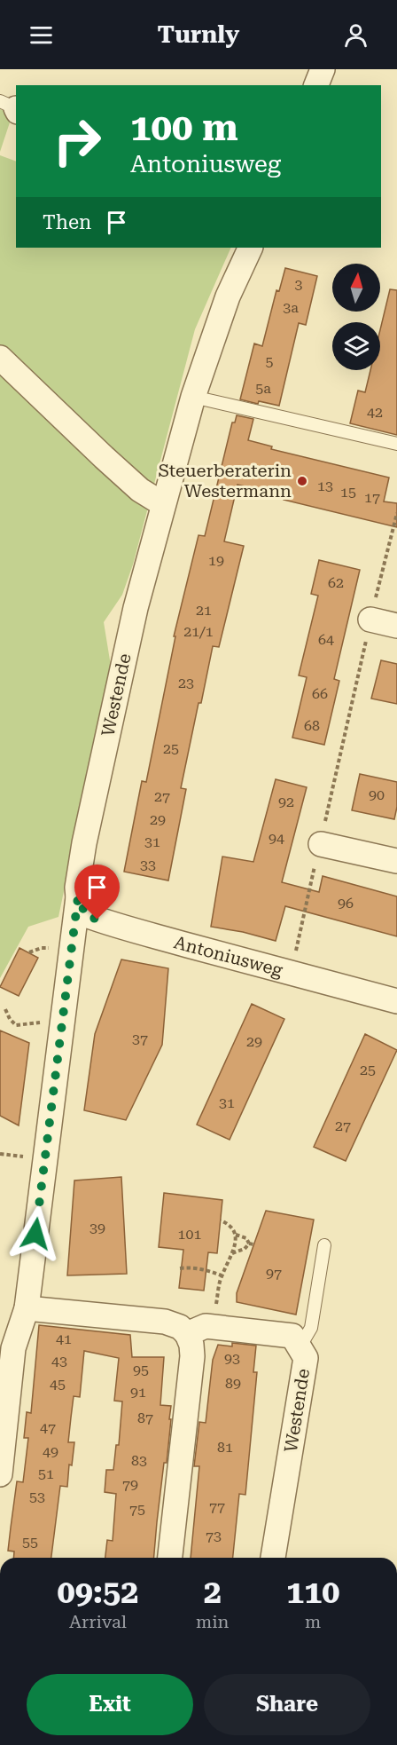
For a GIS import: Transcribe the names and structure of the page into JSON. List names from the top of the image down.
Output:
{
  "streets": {
    "street": ["Westende", "Antoniusweg"]
  },
  "crossings": [
    ["Westende", "Antoniusweg"]
  ],
  "places": ["Steuerberaterin Westermann"],
  "house_numbers": [
    "3",
    "3a",
    "5",
    "5a",
    "42",
    "13",
    "15",
    "17",
    "19",
    "62",
    "21",
    "21/1",
    "64",
    "23",
    "66",
    "68",
    "25",
    "90",
    "27",
    "92",
    "29",
    "94",
    "31",
    "33",
    "96",
    "37",
    "29",
    "25",
    "31",
    "27",
    "39",
    "101",
    "97",
    "41",
    "93",
    "43",
    "95",
    "89",
    "45",
    "91",
    "87",
    "47",
    "81",
    "49",
    "83",
    "51",
    "79",
    "53",
    "77",
    "75",
    "73",
    "55"
  ],
  "north": "top",
  "page": {
    "header": "Turnly",
    "turn": ["100 m", "Antoniusweg"],
    "then": "Then",
    "eta": [
      "09:52",
      "Arrival",
      "2",
      "min",
      "110",
      "m"
    ],
    "buttons": ["Exit", "Share"]
  }
}
